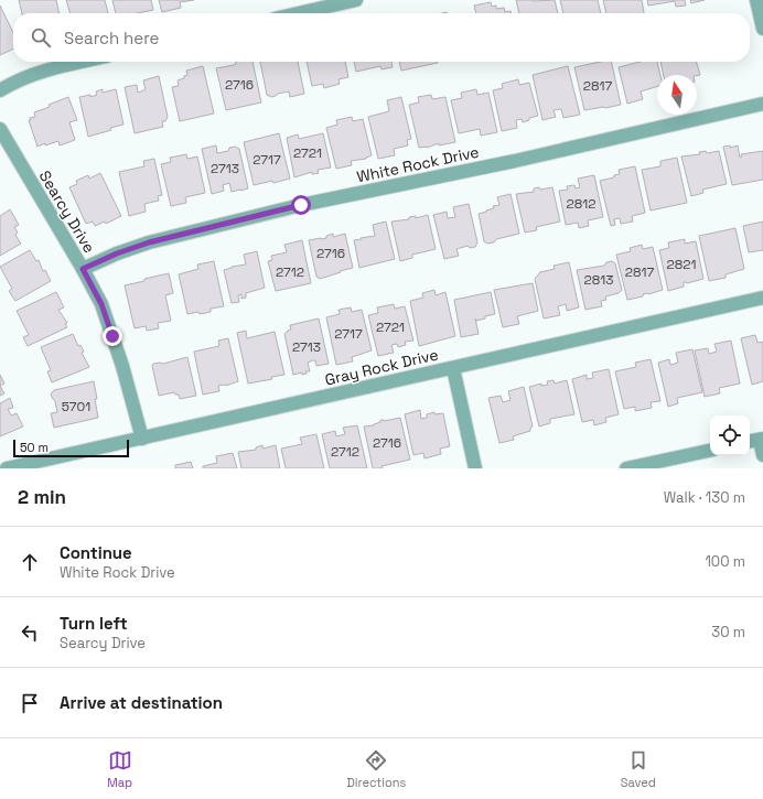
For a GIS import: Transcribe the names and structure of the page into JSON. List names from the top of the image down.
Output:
{
  "streets": {
    "street": ["White Rock Drive", "Searcy Drive", "Gray Rock Drive"]
  },
  "crossings": [
    ["White Rock Drive", "Searcy Drive"],
    ["Searcy Drive", "Gray Rock Drive"]
  ],
  "house_numbers": [
    "2716",
    "2817",
    "2721",
    "2717",
    "2713",
    "2812",
    "2716",
    "2821",
    "2712",
    "2817",
    "2813",
    "2721",
    "2717",
    "2713",
    "5701",
    "2716",
    "2712"
  ],
  "scale_bar": "50 m",
  "north": "top",
  "page": {
    "search": "Search here",
    "scale": "50 m",
    "heading": ["2 min", "Walk · 130 m"],
    "list": [
      ["Continue", "White Rock Drive", "100 m"],
      ["Turn left", "Searcy Drive", "30 m"],
      "Arrive at destination"
    ],
    "nav": ["Map", "Directions", "Saved"]
  }
}
